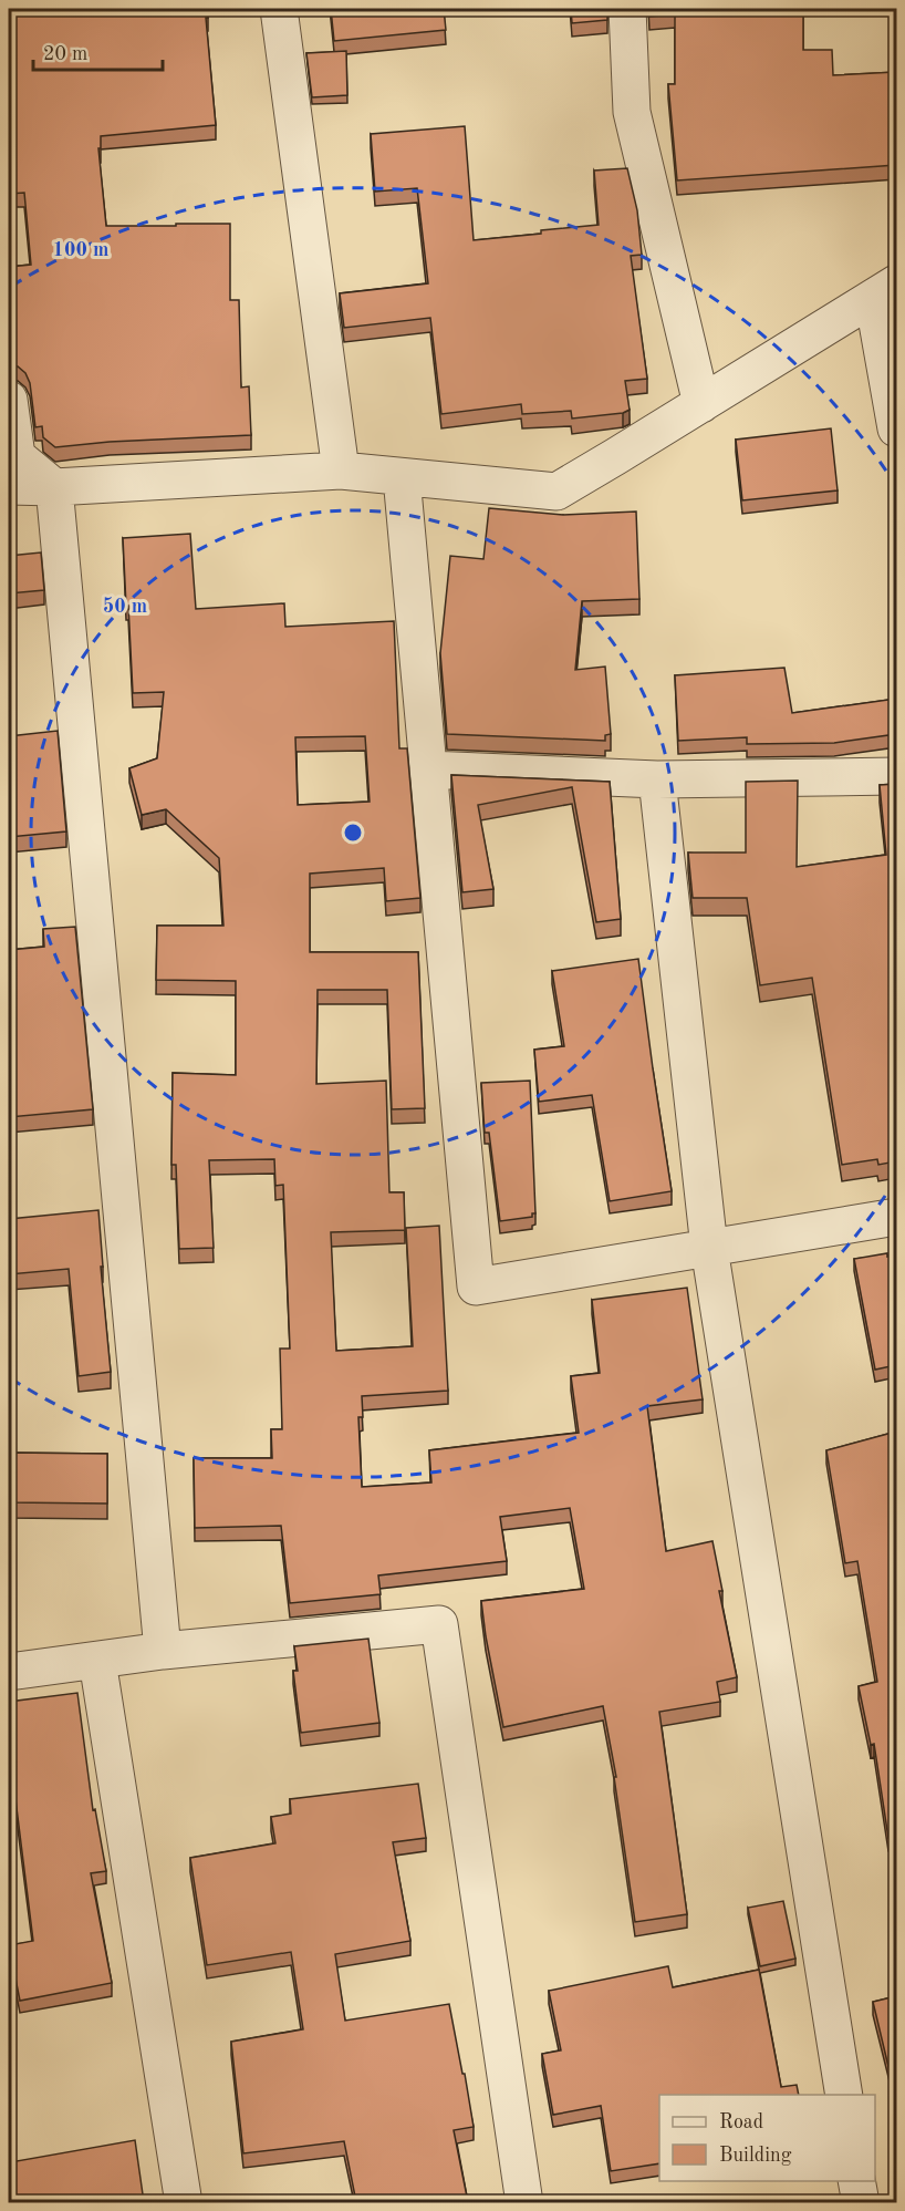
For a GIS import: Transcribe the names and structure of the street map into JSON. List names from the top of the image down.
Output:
{
  "legend": ["Road", "Building"],
  "scale_bar": "20 m",
  "rings": ["100 m", "50 m"]
}
